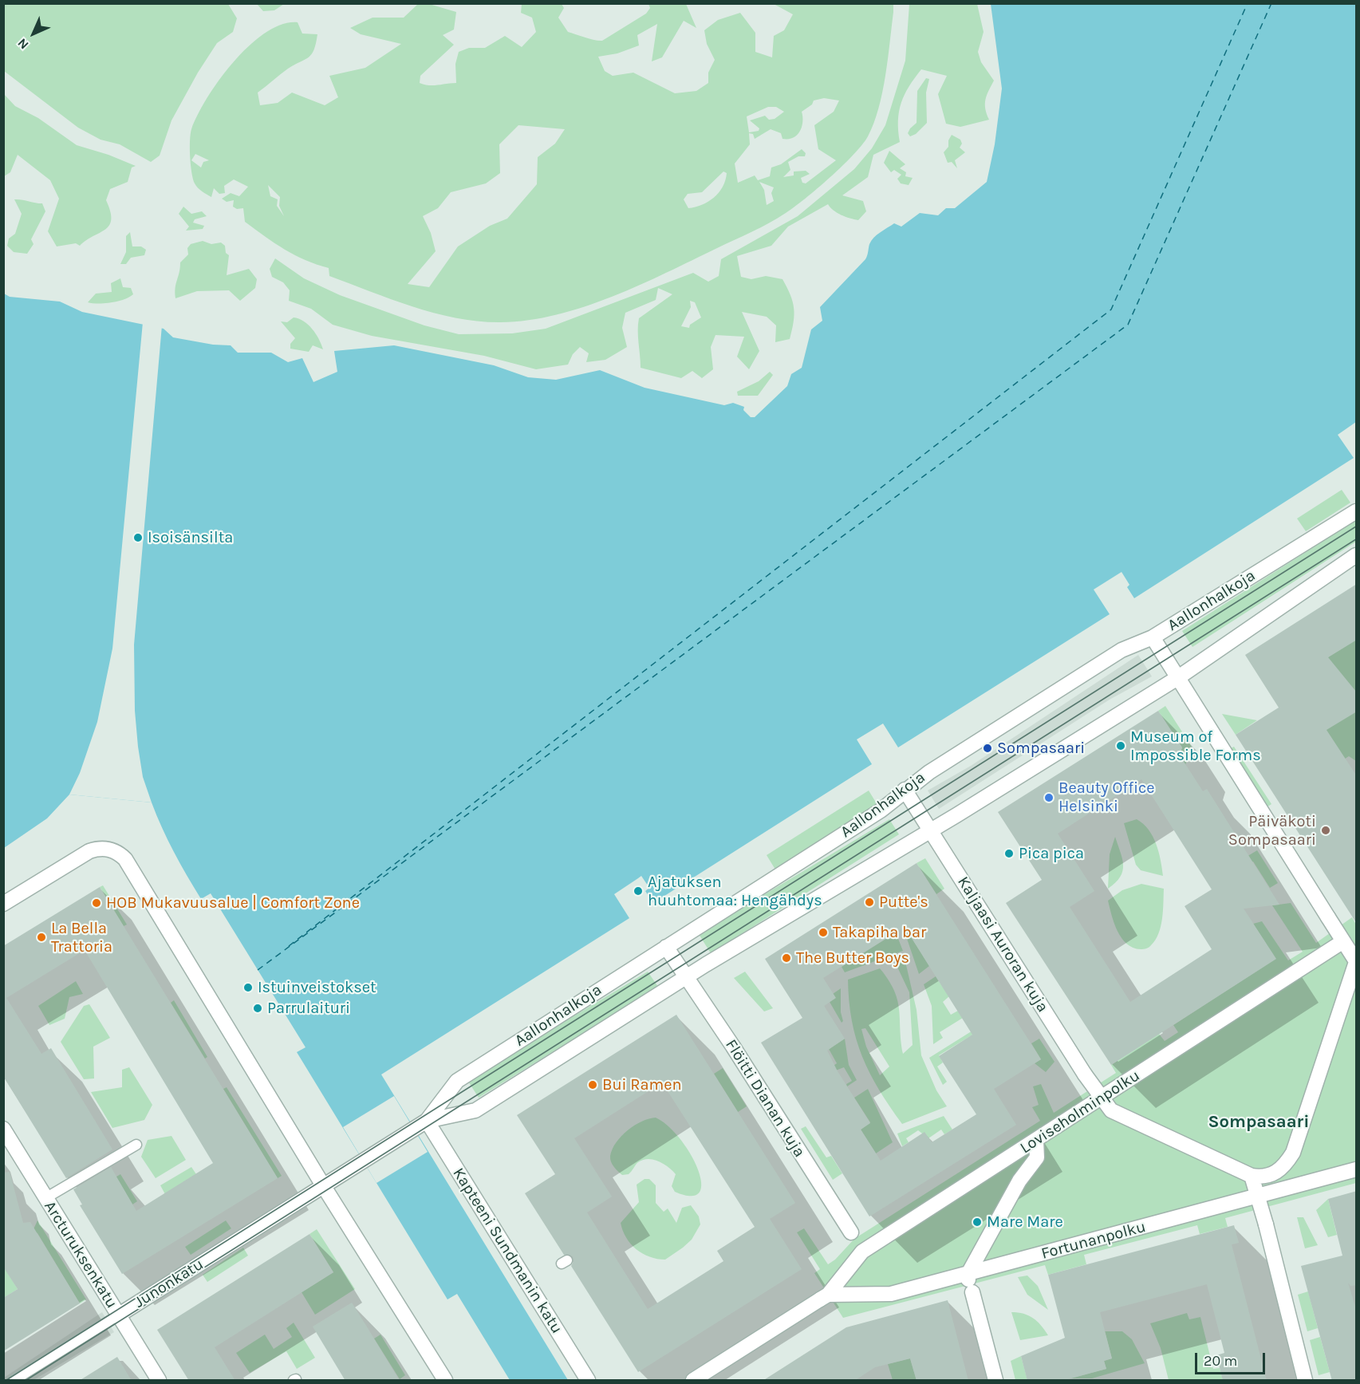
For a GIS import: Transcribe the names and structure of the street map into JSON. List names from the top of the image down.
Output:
{
  "streets": {
    "street": [
      "Aallonhalkoja",
      "Kaljaasi Auroran kuja",
      "Flöitti Dianan kuja",
      "Loviseholminpolku",
      "Fortunanpolku",
      "Kapteeni Sundmanin katu",
      "Arcturuksenkatu",
      "Junonkatu"
    ]
  },
  "crossings": [
    ["Aallonhalkoja", "Kaljaasi Auroran kuja"],
    ["Aallonhalkoja", "Flöitti Dianan kuja"],
    ["Aallonhalkoja", "Kapteeni Sundmanin katu"],
    ["Aallonhalkoja", "Junonkatu"],
    ["Kaljaasi Auroran kuja", "Loviseholminpolku"],
    ["Flöitti Dianan kuja", "Loviseholminpolku"],
    ["Loviseholminpolku", "Fortunanpolku"],
    ["Arcturuksenkatu", "Junonkatu"]
  ],
  "districts": ["Sompasaari"],
  "places": [
    "Isoisänsilta",
    "Museum of Impossible Forms",
    "Sompasaari",
    "Beauty Office Helsinki",
    "Päiväkoti Sompasaari",
    "Pica pica",
    "Ajatuksen huuhtomaa: Hengähdys",
    "Putte's",
    "HOB Mukavuusalue | Comfort Zone",
    "Takapiha bar",
    "La Bella Trattoria",
    "The Butter Boys",
    "Istuinveistokset",
    "Parrulaituri",
    "Bui Ramen",
    "Mare Mare"
  ],
  "scale_bar": "20 m",
  "north": "bottom left"
}
